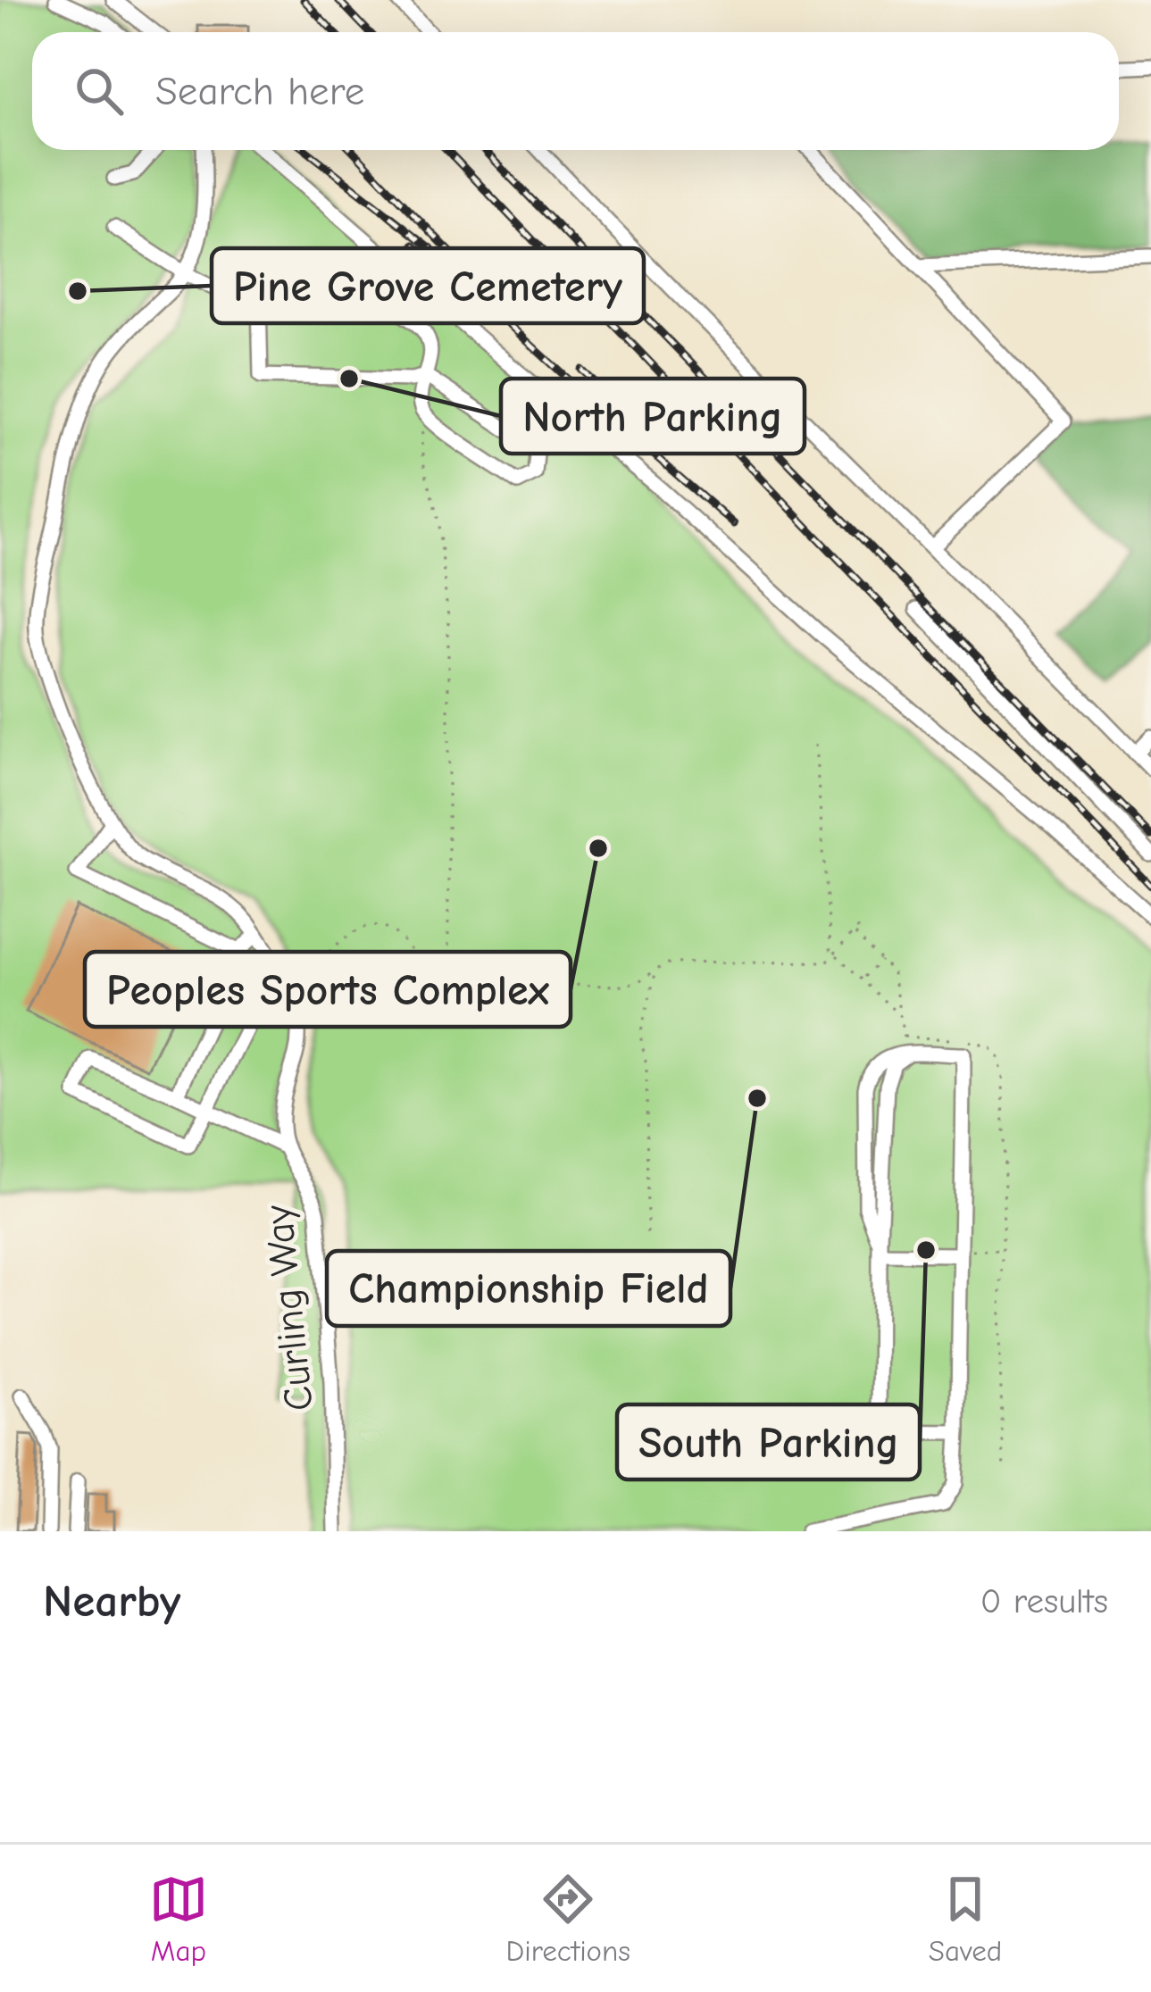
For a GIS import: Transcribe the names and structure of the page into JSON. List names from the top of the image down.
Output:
{
  "streets": {
    "street": ["Curling Way"]
  },
  "places": [
    "Pine Grove Cemetery",
    "North Parking",
    "Peoples Sports Complex",
    "Championship Field",
    "South Parking"
  ],
  "page": {
    "search": "Search here",
    "heading": ["Nearby", "0 results"],
    "nav": ["Map", "Directions", "Saved"]
  }
}
